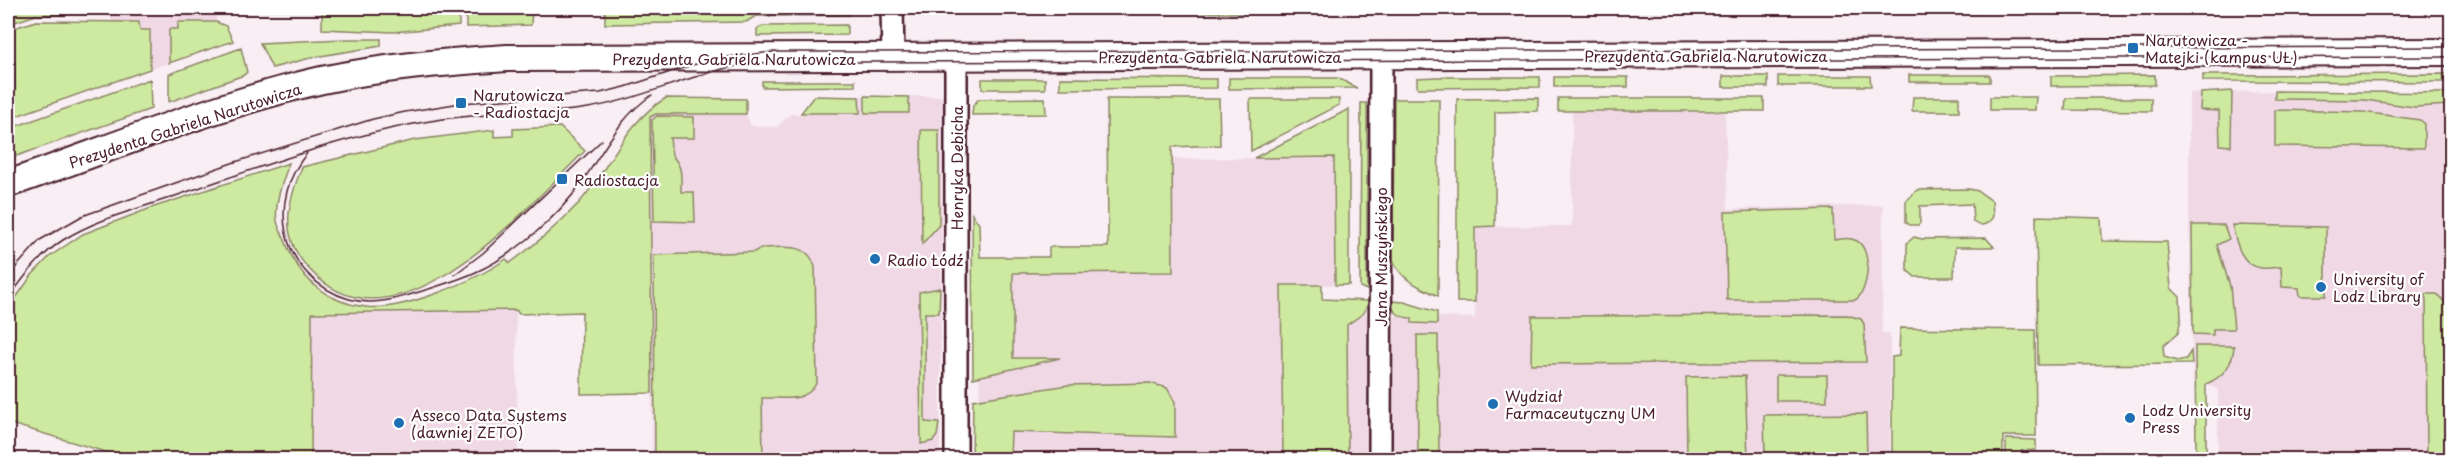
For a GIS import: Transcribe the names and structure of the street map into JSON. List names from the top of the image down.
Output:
{
  "streets": {
    "street": ["Prezydenta Gabriela Narutowicza", "Henryka Debicha", "Jana Muszyńskiego"]
  },
  "crossings": [
    ["Prezydenta Gabriela Narutowicza", "Henryka Debicha"],
    ["Prezydenta Gabriela Narutowicza", "Jana Muszyńskiego"]
  ],
  "places": {
    "transit": ["Narutowicza - Matejki (kampus UŁ)", "Narutowicza - Radiostacja", "Radiostacja"],
    "other": [
      "Radio Łódź",
      "University of Lodz Library",
      "Wydział Farmaceutyczny UM",
      "Lodz University Press",
      "Asseco Data Systems (dawniej ZETO)"
    ]
  }
}
